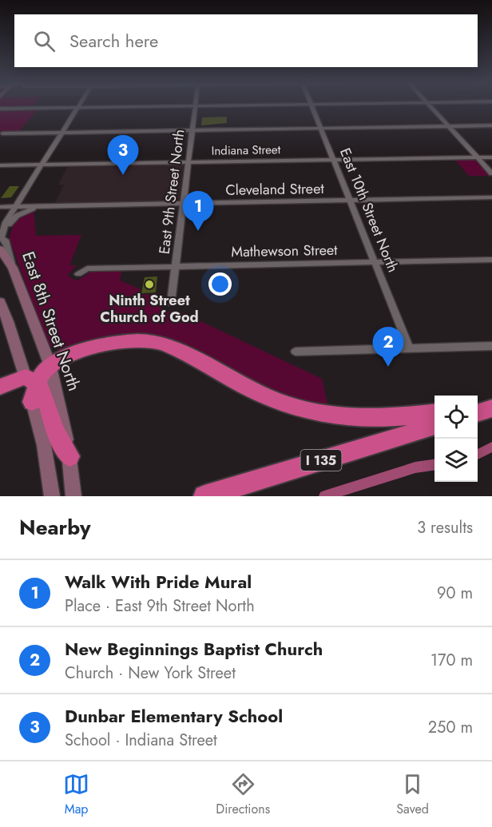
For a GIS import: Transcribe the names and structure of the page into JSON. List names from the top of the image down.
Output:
{
  "streets": {
    "highway": ["I 135"],
    "street": [
      "Indiana Street",
      "Cleveland Street",
      "East 9th Street North",
      "East 10th Street North",
      "Mathewson Street",
      "East 8th Street North"
    ]
  },
  "crossings": [
    ["Indiana Street", "East 9th Street North"],
    ["Indiana Street", "East 10th Street North"],
    ["Indiana Street", "East 8th Street North"],
    ["Cleveland Street", "East 9th Street North"],
    ["Cleveland Street", "East 10th Street North"],
    ["Cleveland Street", "East 8th Street North"],
    ["East 9th Street North", "Mathewson Street"],
    ["East 10th Street North", "Mathewson Street"]
  ],
  "places": ["Ninth Street Church of God"],
  "page": {
    "search": "Search here",
    "pins": ["3", "1", "2"],
    "heading": ["Nearby", "3 results"],
    "list": [
      {
        "mark": "1",
        "name": "Walk With Pride Mural",
        "note": "Place · East 9th Street North",
        "value": "90 m"
      },
      {
        "mark": "2",
        "name": "New Beginnings Baptist Church",
        "note": "Church · New York Street",
        "value": "170 m"
      },
      {
        "mark": "3",
        "name": "Dunbar Elementary School",
        "note": "School · Indiana Street",
        "value": "250 m"
      }
    ],
    "nav": ["Map", "Directions", "Saved"]
  }
}
